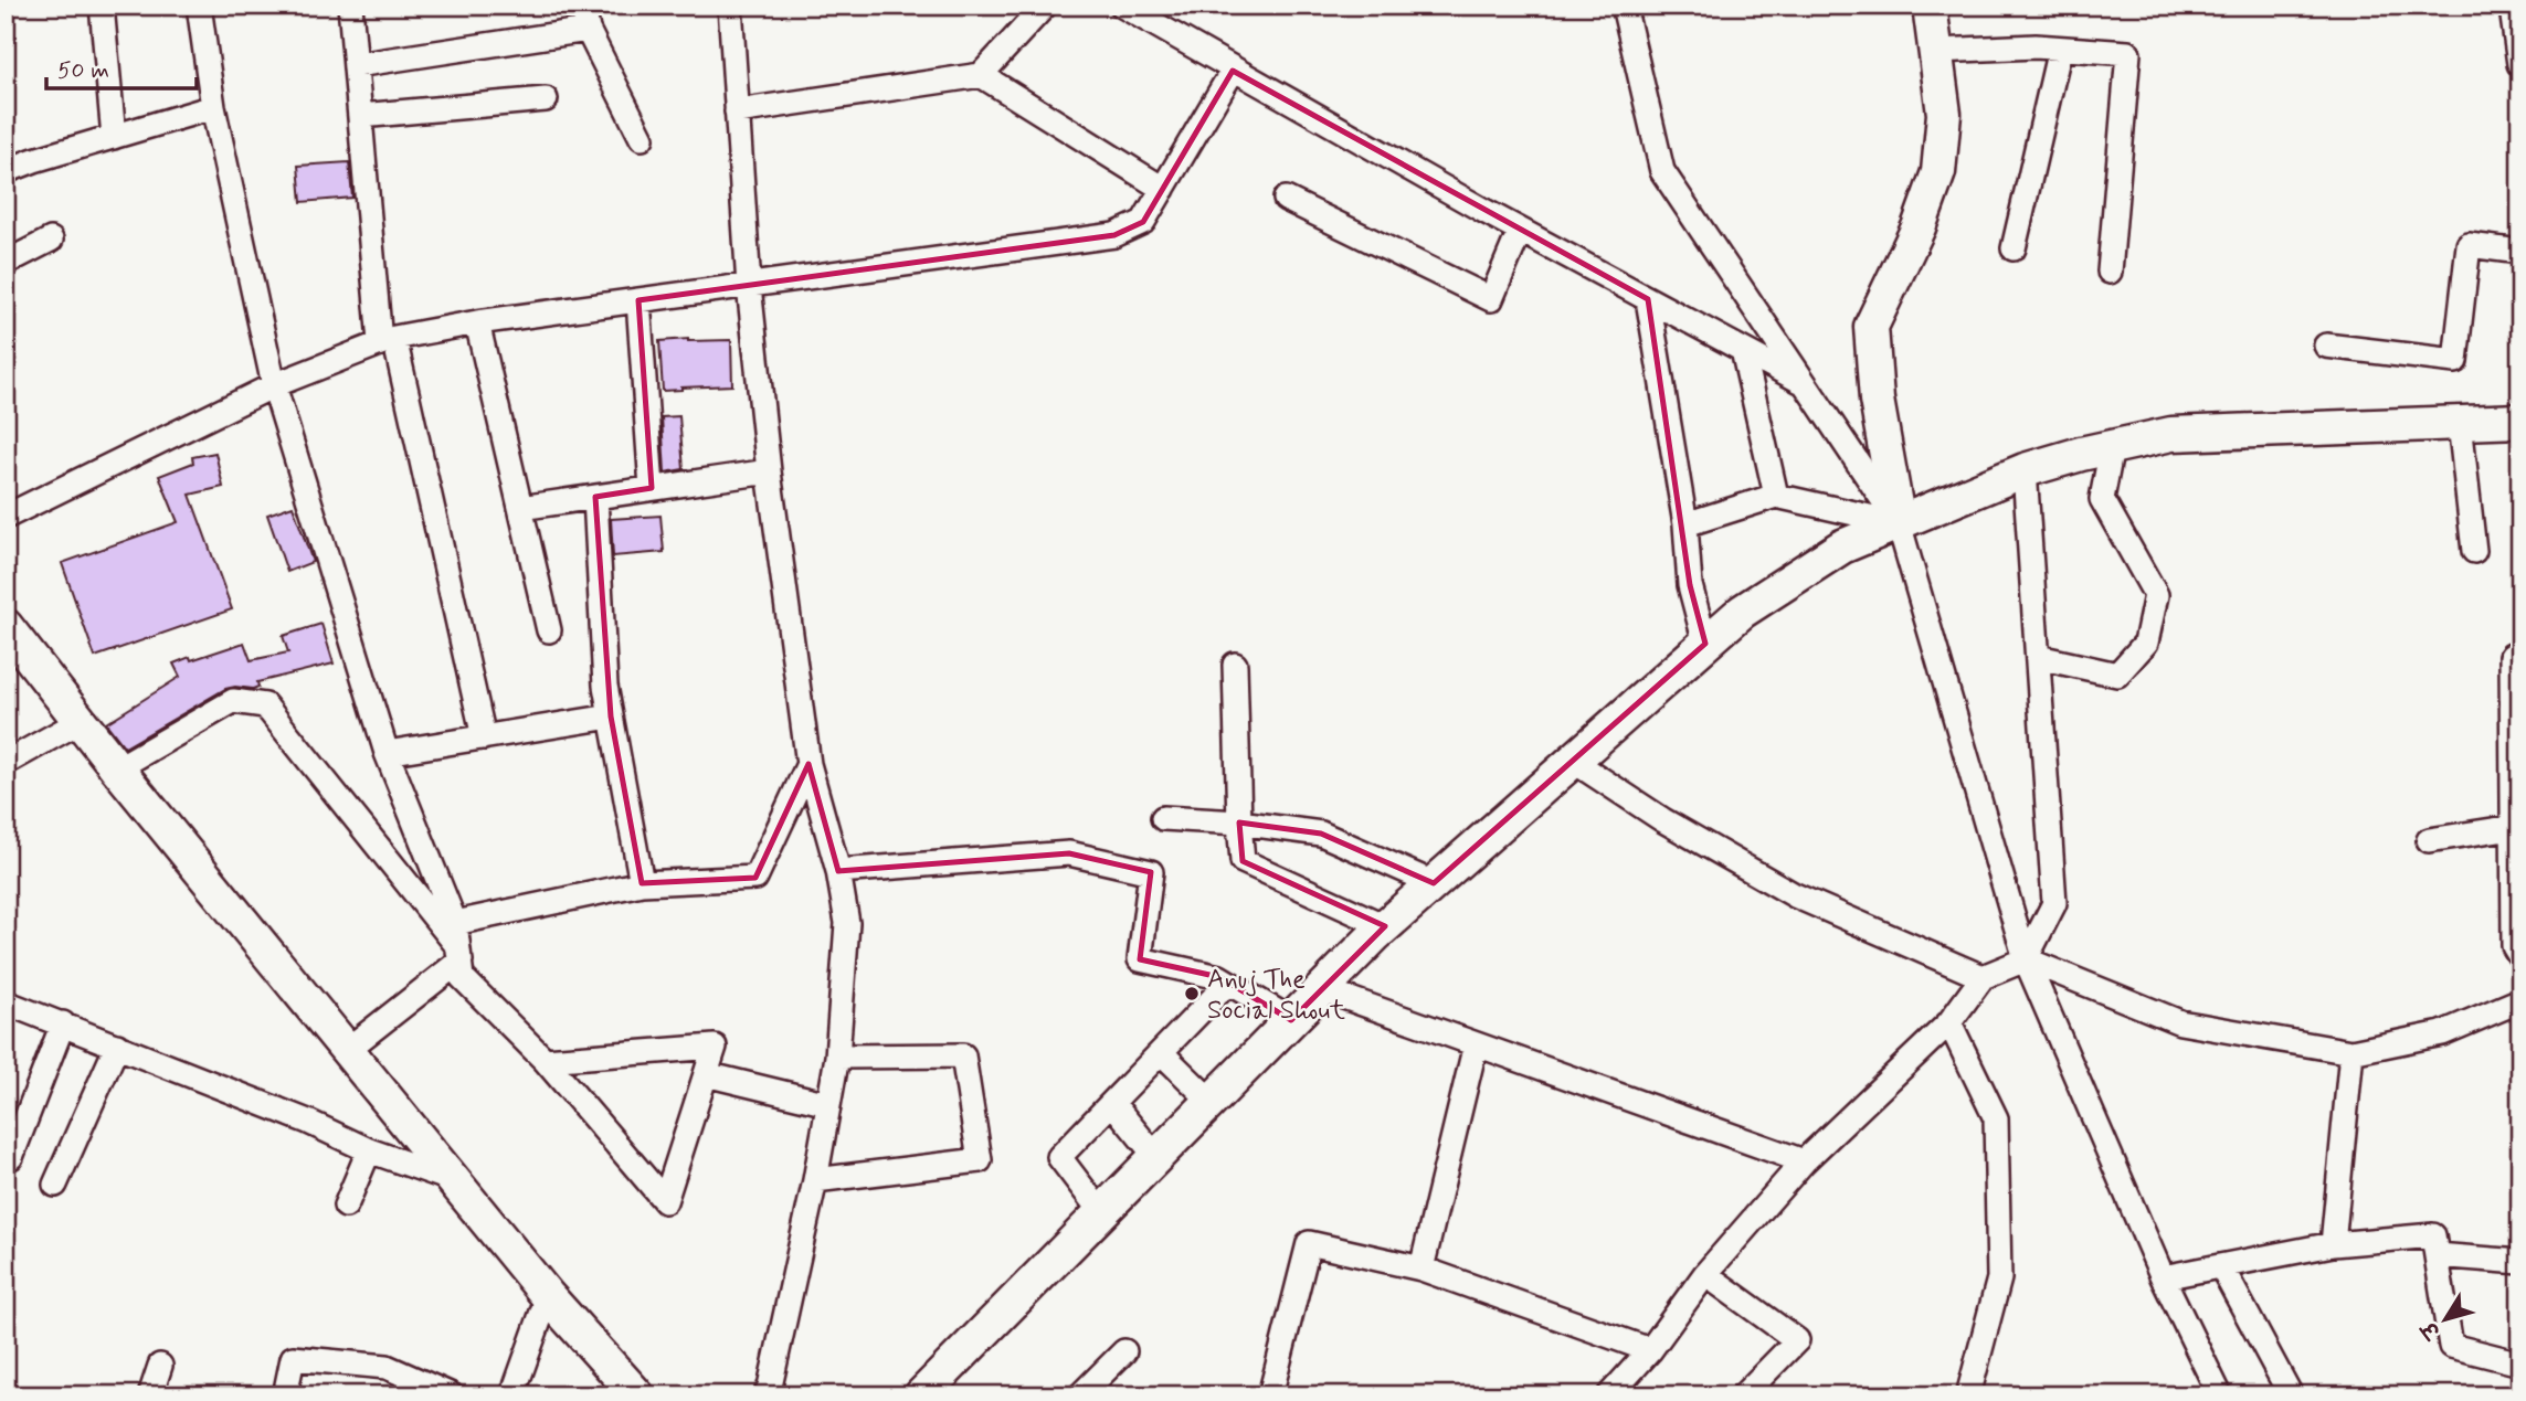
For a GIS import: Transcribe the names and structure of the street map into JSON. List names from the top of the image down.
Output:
{
  "places": ["Anuj The Social Shout"],
  "scale_bar": "50 m",
  "north": "bottom left"
}
